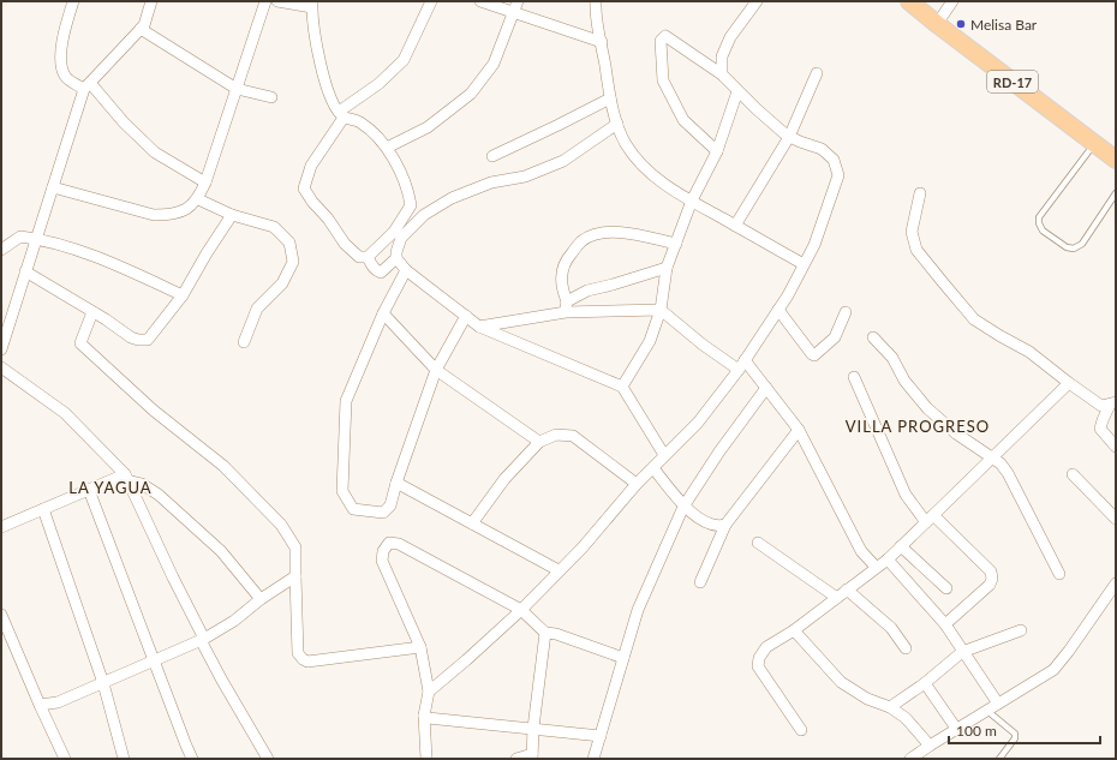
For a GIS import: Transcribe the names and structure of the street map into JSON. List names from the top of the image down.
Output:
{
  "streets": {
    "main road": ["RD-17"]
  },
  "districts": ["VILLA PROGRESO", "LA YAGUA"],
  "places": ["Melisa Bar"],
  "scale_bar": "100 m"
}
